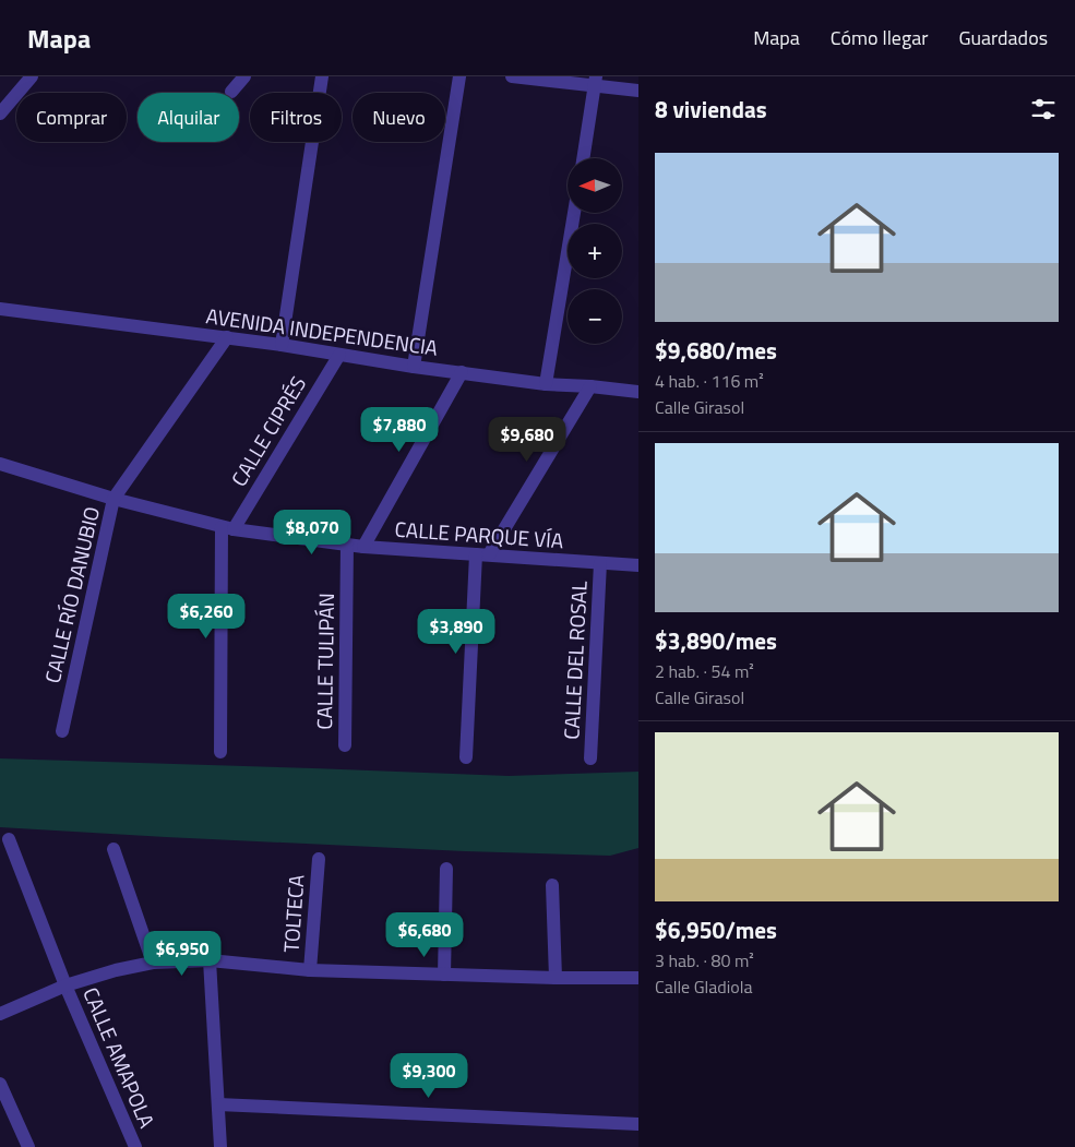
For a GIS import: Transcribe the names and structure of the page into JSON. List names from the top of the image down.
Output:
{
  "streets": {
    "street": [
      "AVENIDA INDEPENDENCIA",
      "CALLE CIPRÉS",
      "CALLE PARQUE VÍA",
      "CALLE RÍO DANUBIO",
      "CALLE DEL ROSAL",
      "CALLE TULIPÁN",
      "TOLTECA",
      "CALLE AMAPOLA"
    ]
  },
  "crossings": [
    ["AVENIDA INDEPENDENCIA", "CALLE CIPRÉS"],
    ["AVENIDA INDEPENDENCIA", "CALLE RÍO DANUBIO"],
    ["CALLE CIPRÉS", "CALLE PARQUE VÍA"],
    ["CALLE PARQUE VÍA", "CALLE RÍO DANUBIO"],
    ["CALLE PARQUE VÍA", "CALLE DEL ROSAL"],
    ["CALLE PARQUE VÍA", "CALLE TULIPÁN"]
  ],
  "north": "left",
  "page": {
    "header": "Mapa",
    "nav": ["Mapa", "Cómo llegar", "Guardados"],
    "heading": "8 viviendas",
    "chip": [
      "Comprar",
      "Alquilar",
      "Filtros",
      "Nuevo"
    ],
    "list": [
      {
        "name": "$9,680/mes",
        "note": "4 hab. · 116 m² · Calle Girasol"
      },
      {
        "name": "$3,890/mes",
        "note": "2 hab. · 54 m² · Calle Girasol"
      },
      {
        "name": "$6,950/mes",
        "note": "3 hab. · 80 m² · Calle Gladiola"
      }
    ],
    "map_buttons": ["+", "−"],
    "price": [
      "$7,880",
      "$9,680",
      "$8,070",
      "$6,260",
      "$3,890",
      "$6,680",
      "$6,950",
      "$9,300"
    ]
  }
}
